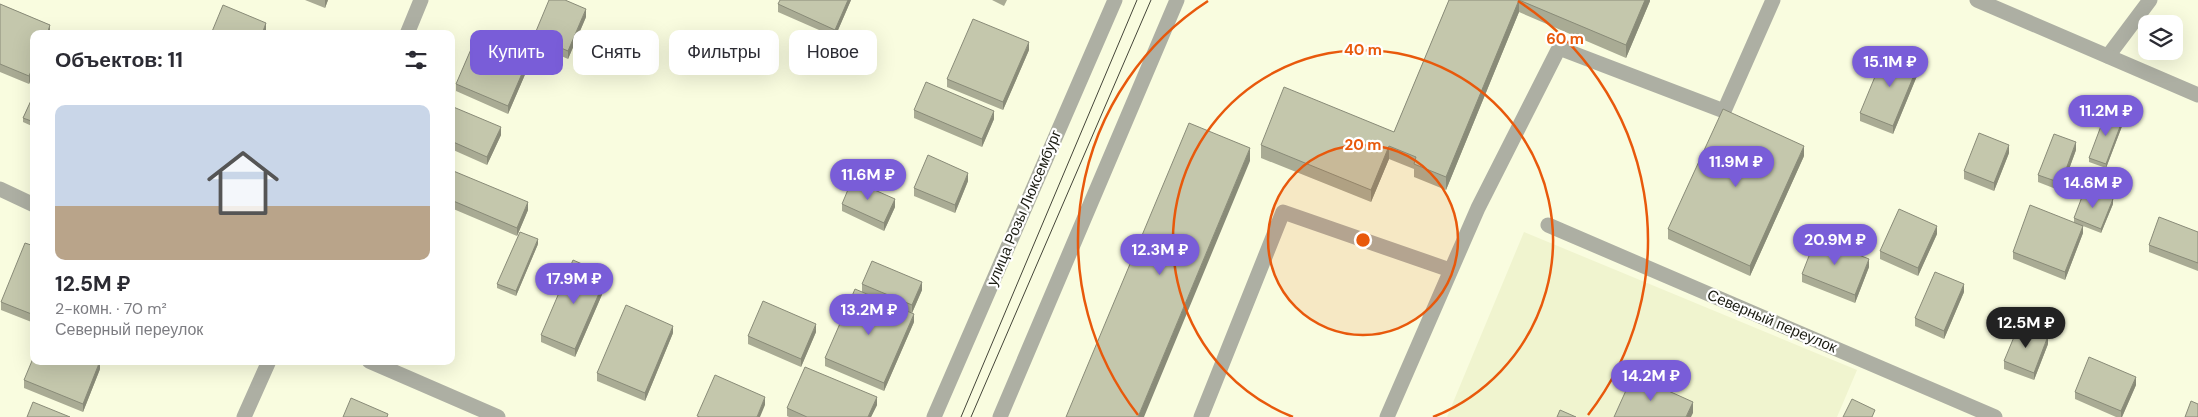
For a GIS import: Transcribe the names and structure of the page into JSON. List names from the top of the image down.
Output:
{
  "streets": {
    "street": ["улица Розы Люксембург", "Северный переулок"]
  },
  "page": {
    "chip": [
      "Купить",
      "Снять",
      "Фильтры",
      "Новое"
    ],
    "heading": "Объектов: 11",
    "price": [
      "15.1M ₽",
      "11.2M ₽",
      "11.9M ₽",
      "11.6M ₽",
      "14.6M ₽",
      "20.9M ₽",
      "12.3M ₽",
      "17.9M ₽",
      "13.2M ₽",
      "12.5M ₽",
      "14.2M ₽"
    ],
    "list": [
      {
        "name": "12.5M ₽",
        "note": "2-комн. · 70 m² · Северный переулок"
      }
    ]
  },
  "rings": ["60 m", "40 m", "20 m"]
}
